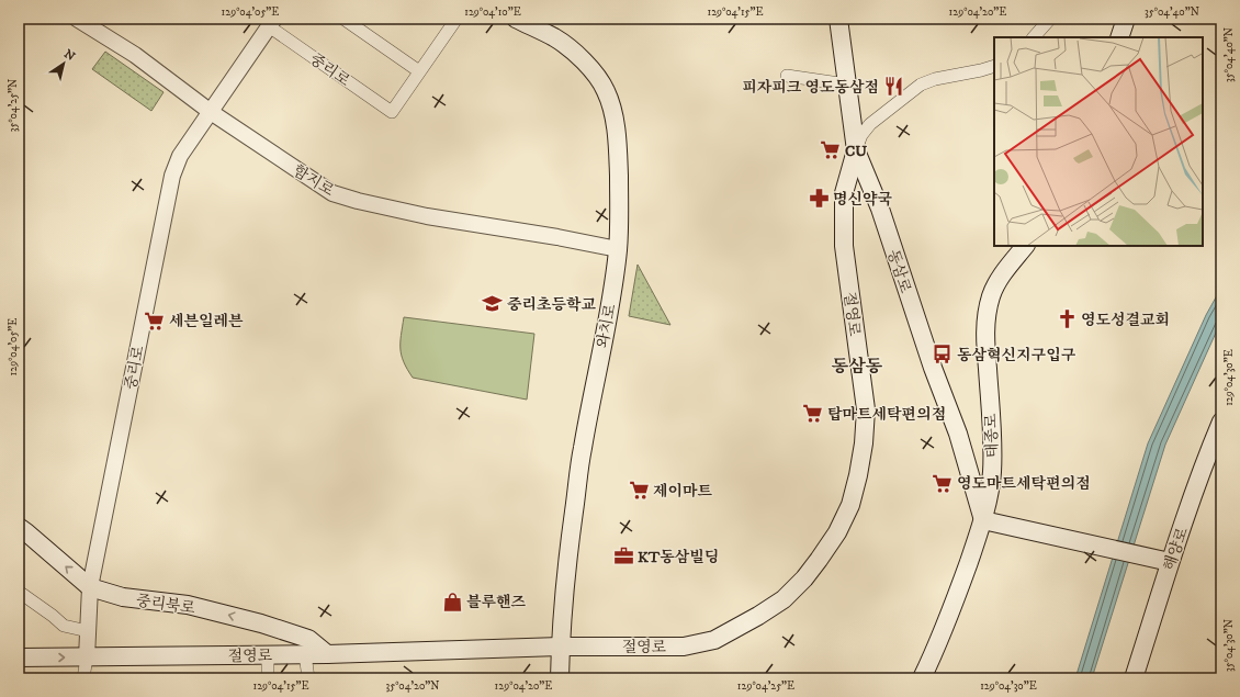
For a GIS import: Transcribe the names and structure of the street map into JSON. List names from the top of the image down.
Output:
{
  "streets": {
    "main road": [
      "동삼로",
      "절영로",
      "와치로",
      "태종로",
      "해양로",
      "중리북로"
    ],
    "street": ["중리로", "함지로"]
  },
  "crossings": [
    ["중리로", "함지로"],
    ["중리로", "절영로"],
    ["중리로", "중리북로"],
    ["함지로", "와치로"],
    ["동삼로", "절영로"],
    ["동삼로", "태종로"],
    ["절영로", "와치로"],
    ["절영로", "중리북로"]
  ],
  "one_way": ["중리북로"],
  "districts": ["동삼동"],
  "places": {
    "restaurant": ["피자피크 영도동삼점"],
    "supermarket": [
      "CU",
      "세븐일레븐",
      "탑마트세탁편의점",
      "영도마트세탁편의점",
      "제이마트"
    ],
    "pharmacy": ["명신약국"],
    "school or university": ["중리초등학교"],
    "church": ["영도성결교회"],
    "bus stop": ["동삼혁신지구입구"],
    "office": ["KT동삼빌딩"],
    "shop": ["블루핸즈"]
  },
  "north": "top right",
  "coordinates": [
    "129°04'05\"E",
    "129°04'10\"E",
    "129°04'15\"E",
    "129°04'20\"E",
    "35°04'40\"N",
    "35°04'25\"N",
    "129°04'30\"E",
    "35°04'30\"N",
    "35°04'20\"N",
    "129°04'25\"E"
  ]
}
